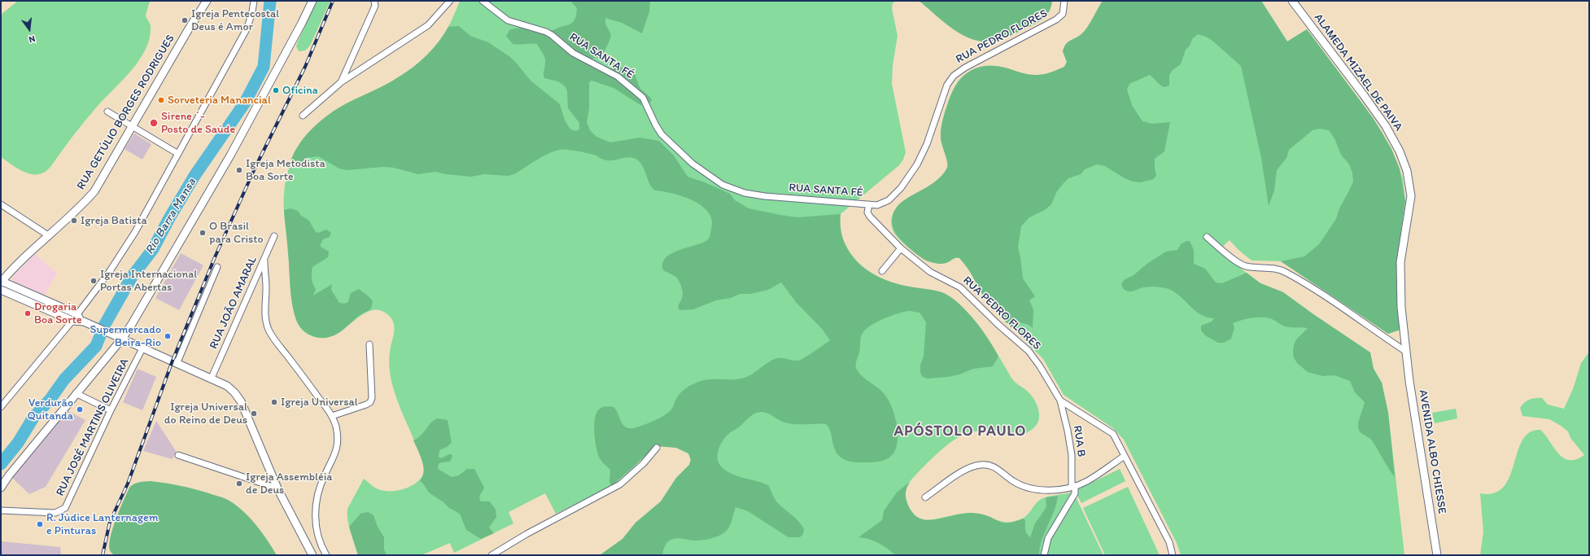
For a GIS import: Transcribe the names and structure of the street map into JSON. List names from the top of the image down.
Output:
{
  "streets": {
    "street": [
      "RUA PEDRO FLORES",
      "RUA SANTA FÉ",
      "ALAMEDA MIZAEL DE PAIVA",
      "RUA GETÚLIO BORGES RODRIGUES",
      "RUA JOÃO AMARAL",
      "RUA JOSÉ MARTINS OLIVEIRA",
      "RUA B",
      "AVENIDA ALBO CHIESSE"
    ]
  },
  "crossings": [
    ["RUA PEDRO FLORES", "RUA SANTA FÉ"],
    ["RUA PEDRO FLORES", "RUA B"],
    ["ALAMEDA MIZAEL DE PAIVA", "AVENIDA ALBO CHIESSE"]
  ],
  "districts": ["APÓSTOLO PAULO"],
  "water": ["Rio Barra Mansa"],
  "places": [
    "Igreja Pentecostal Deus é Amor",
    "Oficina",
    "Sorveteria Manancial",
    "Sirene ´- Posto de Saúde",
    "Igreja Metodista Boa Sorte",
    "Igreja Batista",
    "O Brasil para Cristo",
    "Igreja Internacional Portas Abertas",
    "Drogaria Boa Sorte",
    "Supermercado Beira-Rio",
    "Igreja Universal",
    "Verdurão Quitanda",
    "Igreja Universal do Reino de Deus",
    "Igreja Assembléia de Deus",
    "R. Júdice Lanternagem e Pinturas"
  ],
  "north": "bottom"
}
